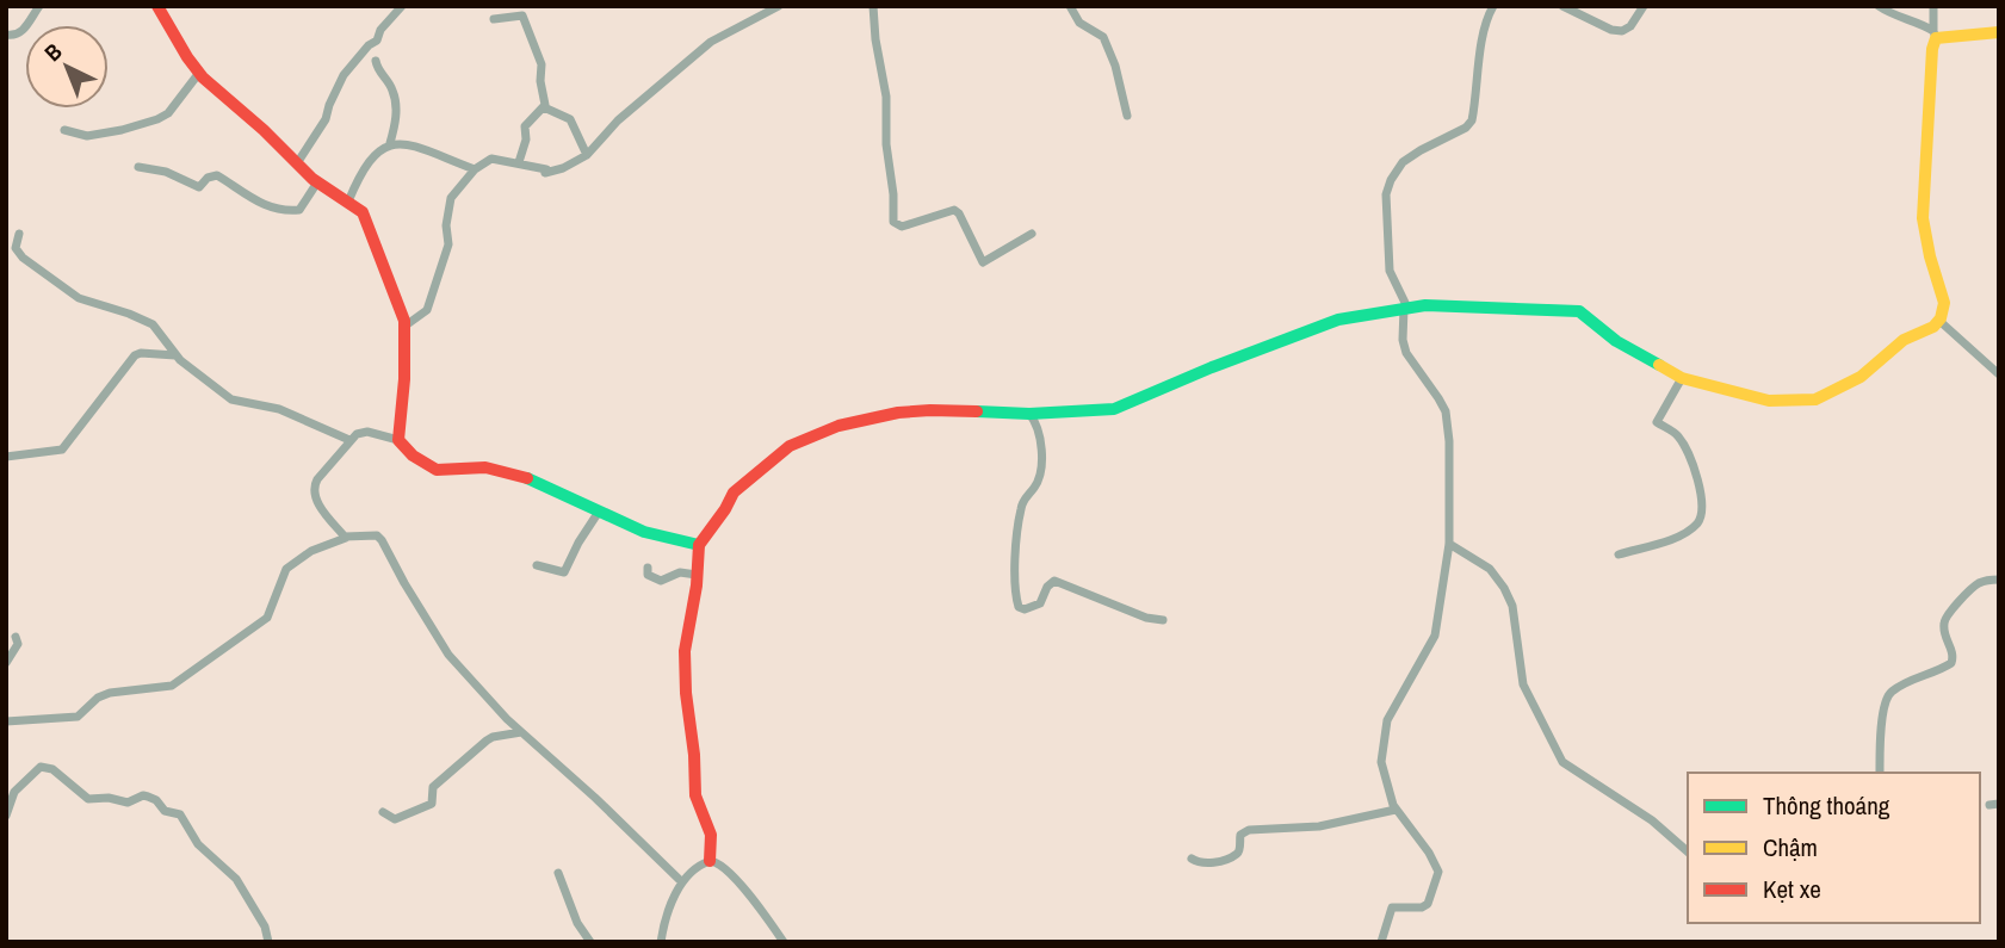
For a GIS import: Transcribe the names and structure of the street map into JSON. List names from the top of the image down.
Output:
{
  "legend": ["Thông thoáng", "Chậm", "Kẹt xe"],
  "north": "top left"
}
